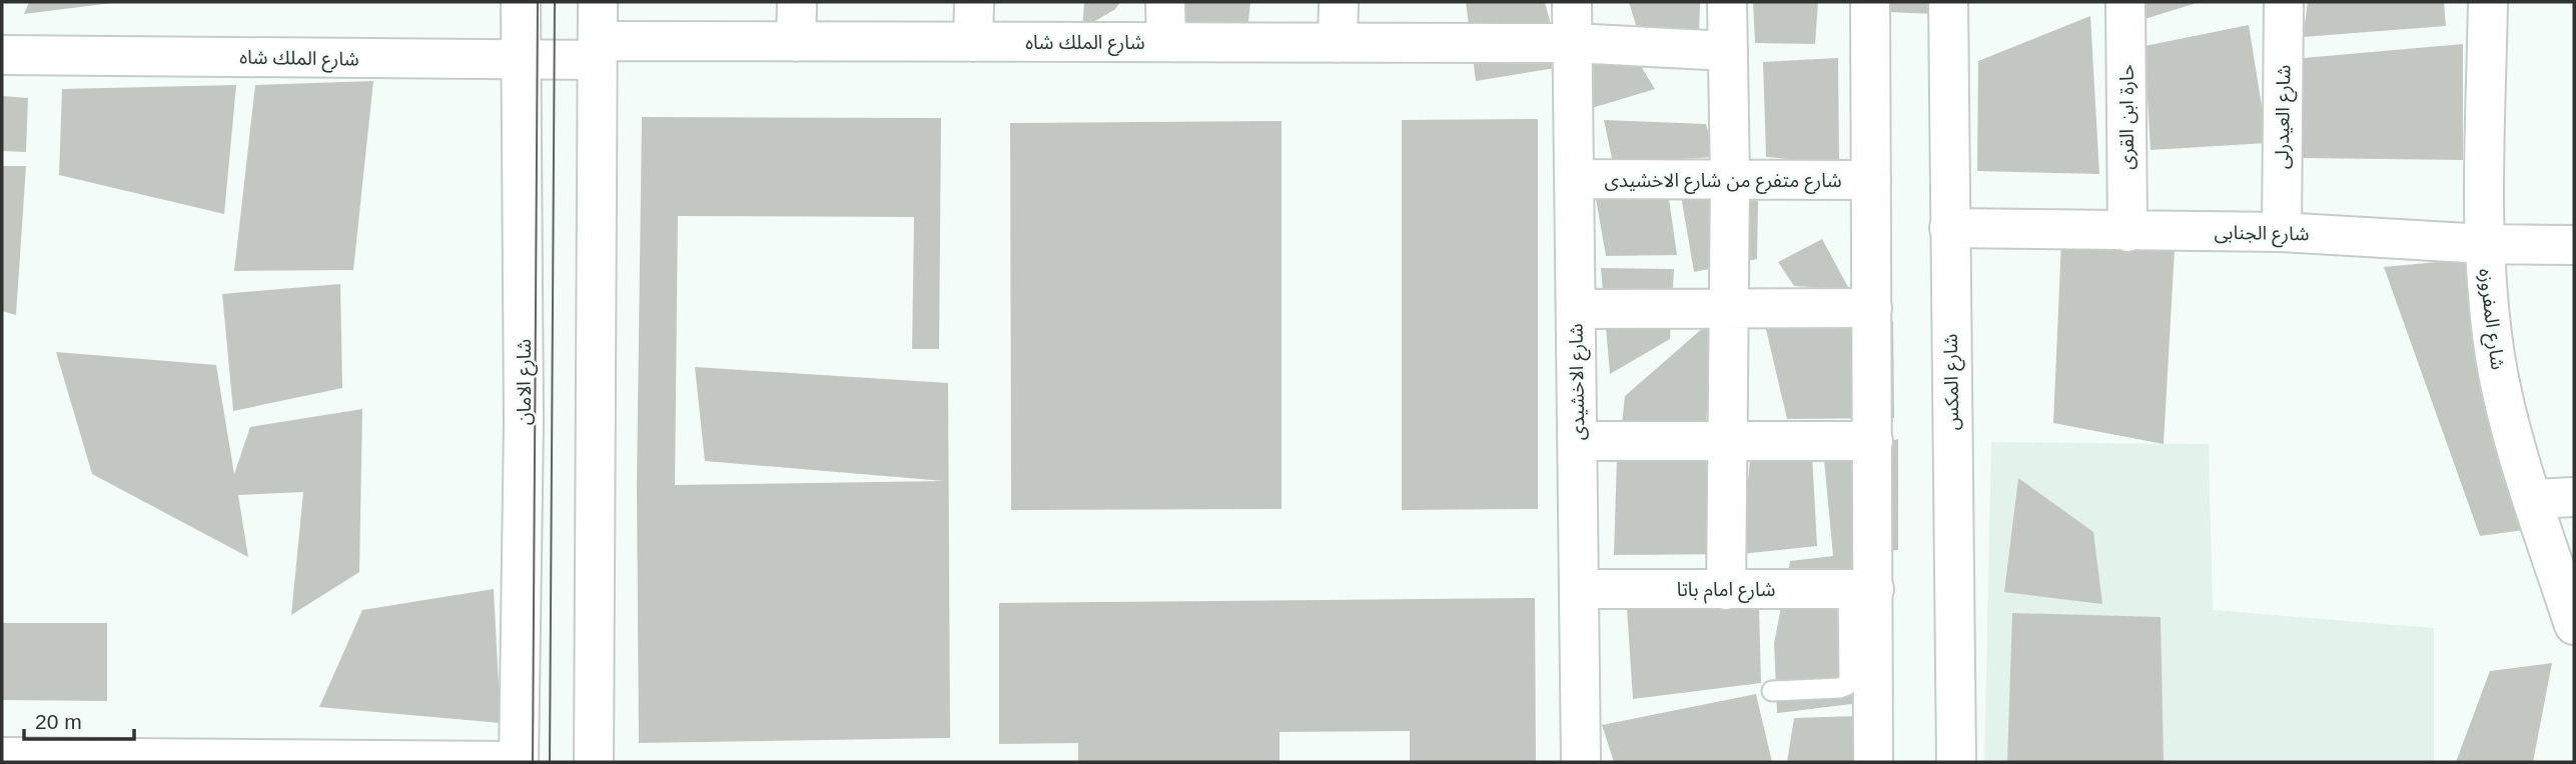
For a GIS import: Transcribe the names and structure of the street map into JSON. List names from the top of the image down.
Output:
{
  "streets": {
    "street": [
      "شارع الملك شاه",
      "حارة ابن القرى",
      "شارع العيدرلى",
      "شارع متفرع من شارع الاخشيدى",
      "شارع الجنابى",
      "شارع المفروزه",
      "شارع الامان",
      "شارع الاخشيدى",
      "شارع المكس",
      "شارع امام باتا"
    ]
  },
  "crossings": [
    ["شارع الملك شاه", "شارع الامان"],
    ["شارع الملك شاه", "شارع الاخشيدى"],
    ["حارة ابن القرى", "شارع الجنابى"],
    ["شارع العيدرلى", "شارع الجنابى"],
    ["شارع متفرع من شارع الاخشيدى", "شارع الاخشيدى"],
    ["شارع الجنابى", "شارع المفروزه"],
    ["شارع الجنابى", "شارع المكس"],
    ["شارع الاخشيدى", "شارع امام باتا"]
  ],
  "scale_bar": "20 m"
}
